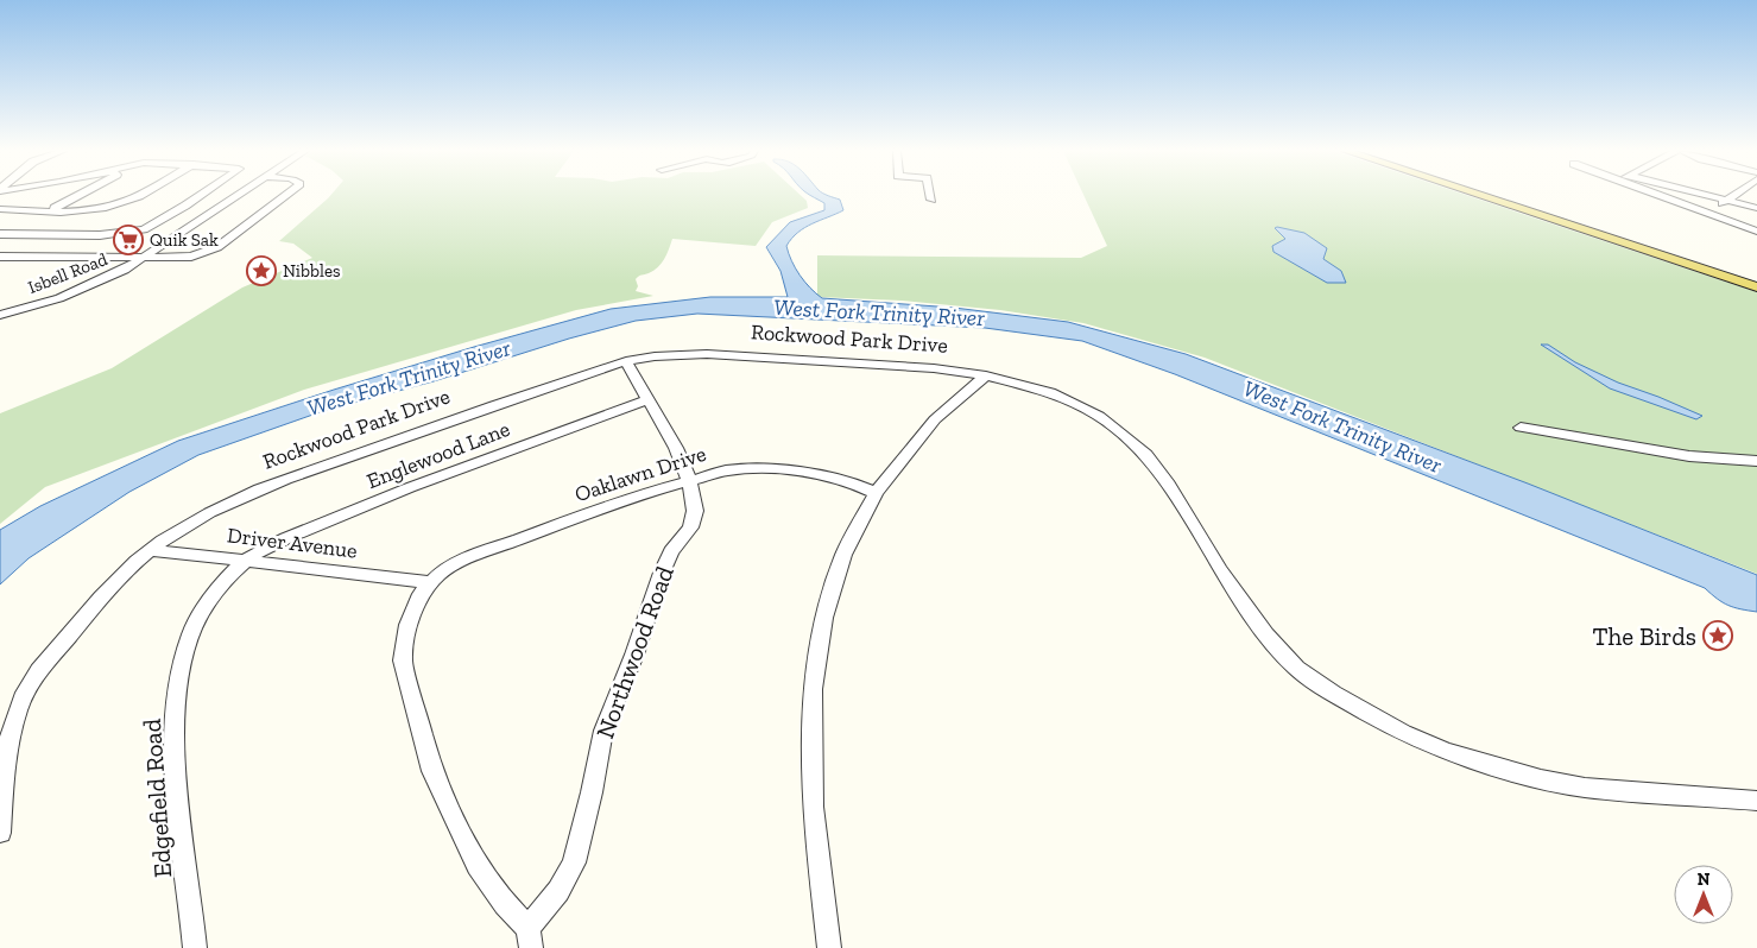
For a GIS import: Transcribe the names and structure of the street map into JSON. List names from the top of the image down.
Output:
{
  "streets": {
    "street": [
      "Isbell Road",
      "Rockwood Park Drive",
      "Englewood Lane",
      "Oaklawn Drive",
      "Driver Avenue",
      "Northwood Road",
      "Edgefield Road"
    ]
  },
  "crossings": [
    ["Rockwood Park Drive", "Driver Avenue"],
    ["Rockwood Park Drive", "Northwood Road"],
    ["Englewood Lane", "Driver Avenue"],
    ["Englewood Lane", "Northwood Road"],
    ["Englewood Lane", "Edgefield Road"],
    ["Oaklawn Drive", "Driver Avenue"],
    ["Oaklawn Drive", "Northwood Road"],
    ["Driver Avenue", "Edgefield Road"]
  ],
  "water": ["West Fork Trinity River"],
  "places": {
    "supermarket": ["Quik Sak"],
    "place": ["Nibbles", "The Birds"]
  },
  "north": "top"
}
